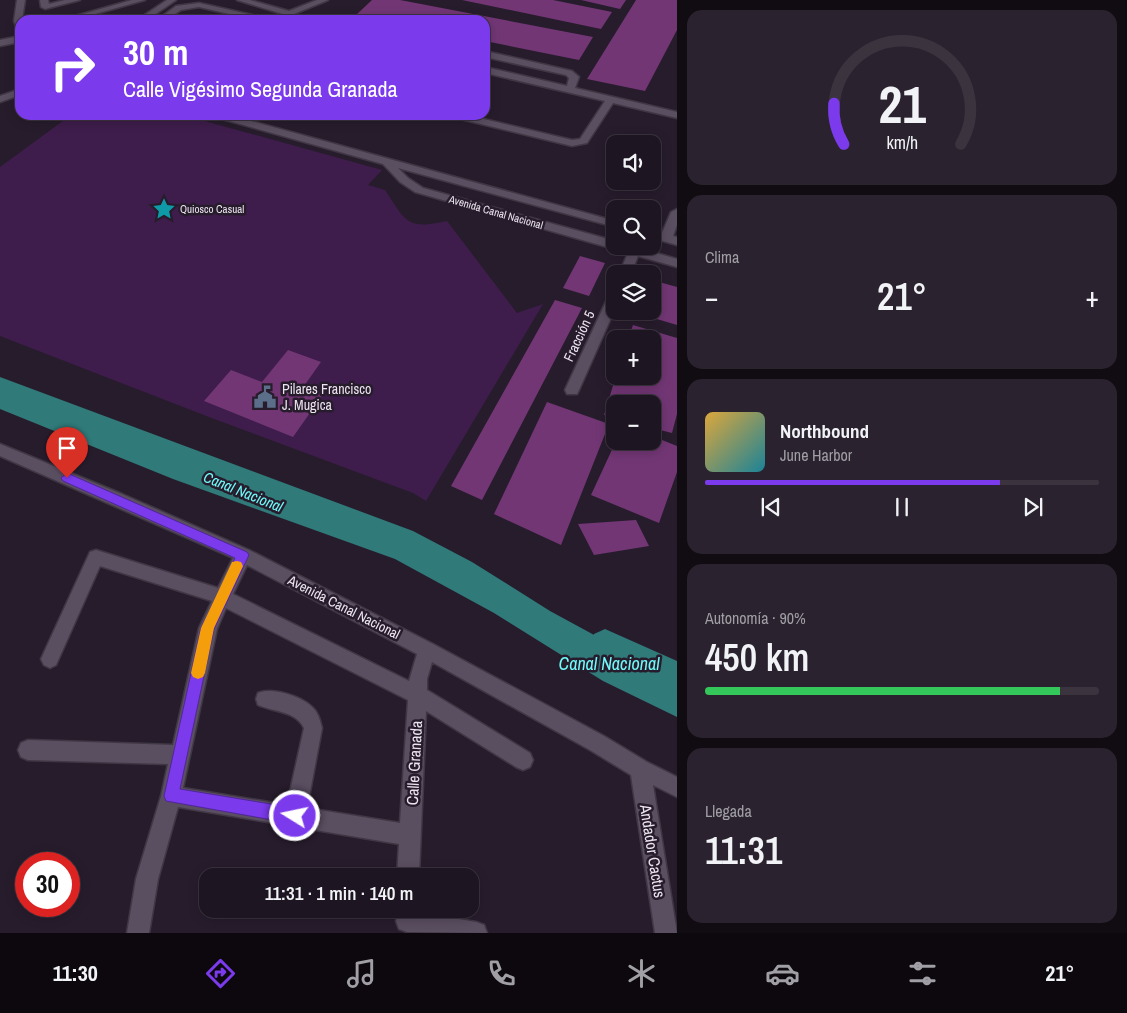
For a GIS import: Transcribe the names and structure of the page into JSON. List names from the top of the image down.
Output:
{
  "streets": {
    "street": [
      "Avenida Canal Nacional",
      "Fracción 5",
      "Calle Granada",
      "Andador Cactus"
    ]
  },
  "crossings": [
    ["Avenida Canal Nacional", "Calle Granada"],
    ["Avenida Canal Nacional", "Andador Cactus"]
  ],
  "water": ["Canal Nacional"],
  "places": {
    "place": ["Quiosco Casual"],
    "public building": ["Pilares Francisco J. Mugica"]
  },
  "page": {
    "turn": ["30 m", "Calle Vigésimo Segunda Granada"],
    "map_buttons": ["+", "−"],
    "tile": [
      "Clima",
      ["Autonomía · 90%", "450 km"],
      ["Llegada", "11:31"]
    ],
    "heat": ["−", "21°", "+"],
    "song": ["Northbound", "June Harbor"],
    "limit": "30",
    "trip": "11:31 · 1 min · 140 m",
    "tabs": ["11:30", "21°"],
    "gauge": ["21", "km/h"]
  }
}
